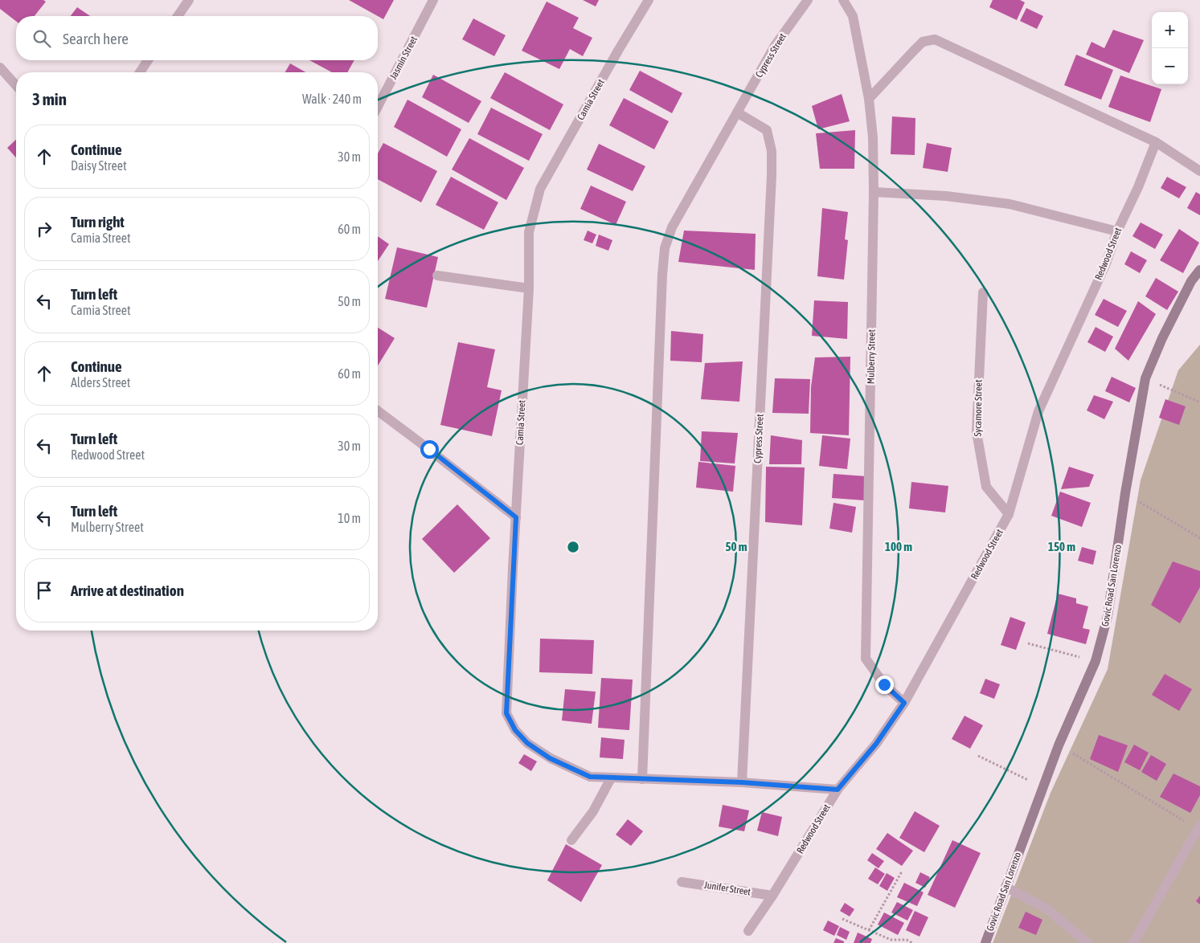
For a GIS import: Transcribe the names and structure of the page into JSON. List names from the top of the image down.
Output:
{
  "streets": {
    "main road": ["Govic Road San Lorenzo"],
    "street": [
      "Cypress Street",
      "Jasmin Street",
      "Camia Street",
      "Redwood Street",
      "Mulberry Street",
      "Sycamore Street",
      "Junifer Street"
    ]
  },
  "crossings": [
    ["Cypress Street", "Camia Street"],
    ["Camia Street", "Redwood Street"],
    ["Redwood Street", "Mulberry Street"],
    ["Redwood Street", "Sycamore Street"],
    ["Redwood Street", "Junifer Street"]
  ],
  "page": {
    "map_buttons": ["+", "−"],
    "search": "Search here",
    "heading": ["3 min", "Walk · 240 m"],
    "list": [
      ["Continue", "Daisy Street", "30 m"],
      ["Turn right", "Camia Street", "60 m"],
      ["Turn left", "Camia Street", "50 m"],
      ["Continue", "Alders Street", "60 m"],
      ["Turn left", "Redwood Street", "30 m"],
      ["Turn left", "Mulberry Street", "10 m"],
      "Arrive at destination"
    ]
  },
  "rings": ["50 m", "100 m", "150 m"]
}
